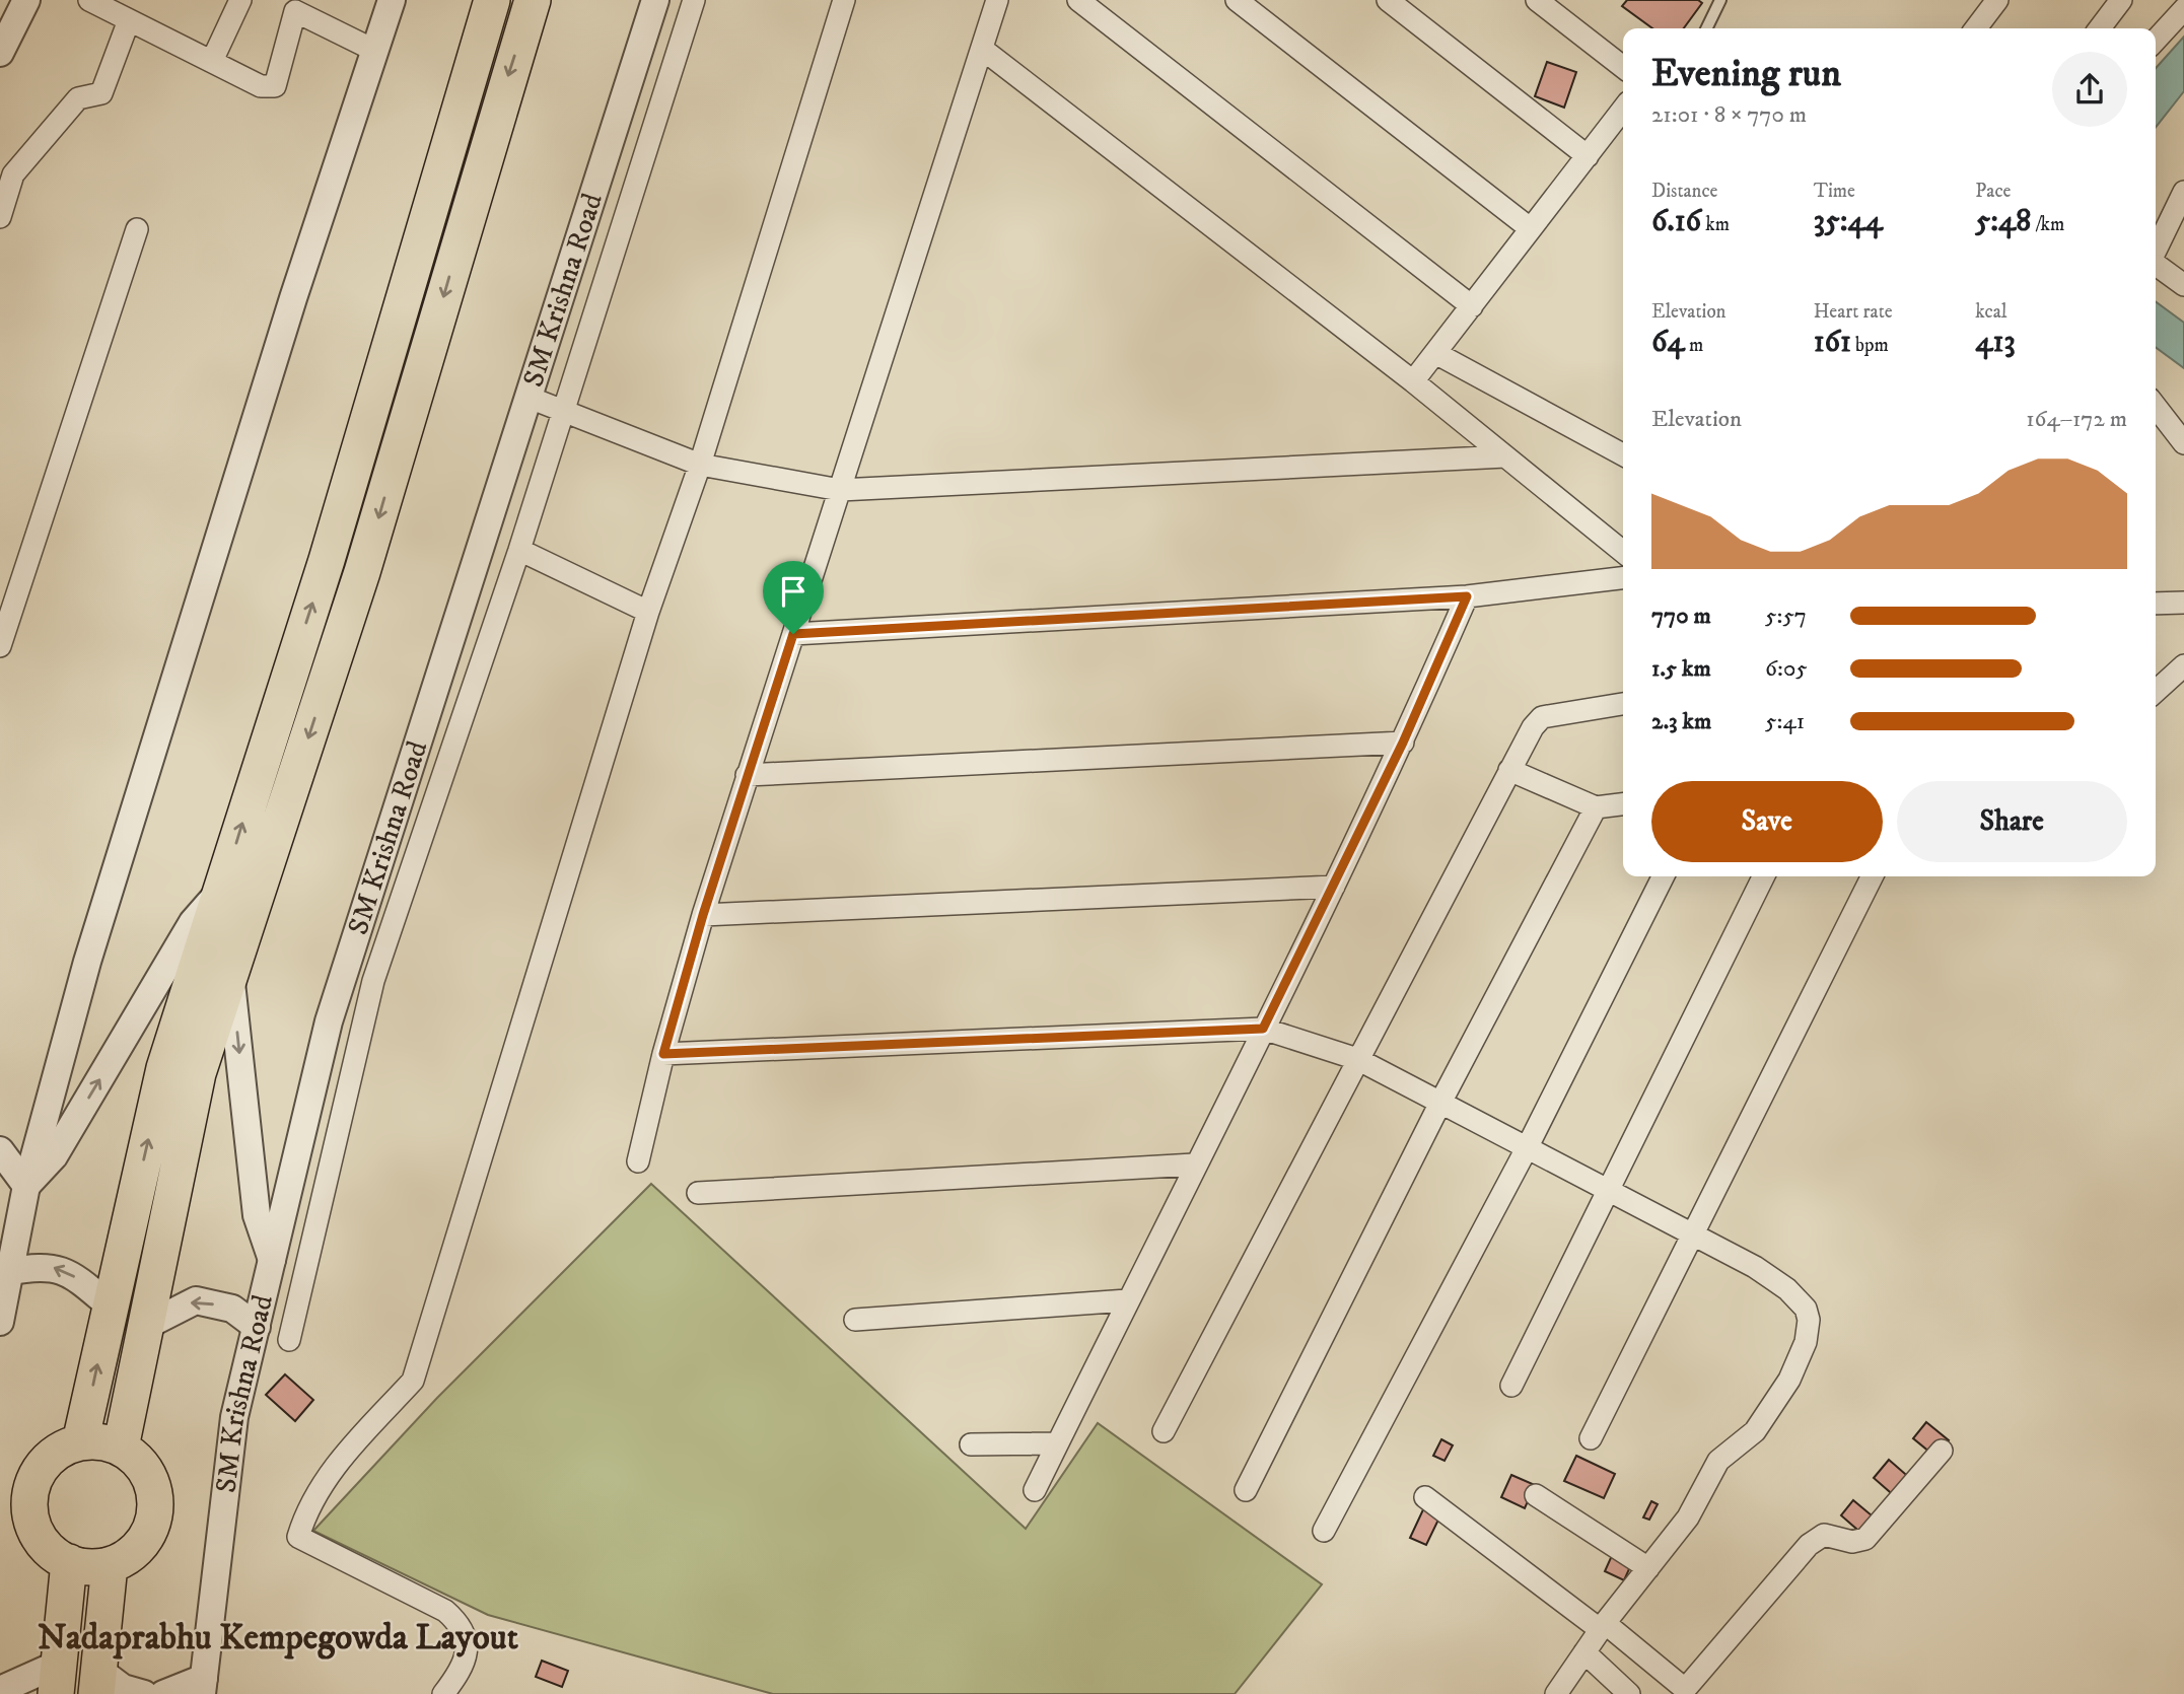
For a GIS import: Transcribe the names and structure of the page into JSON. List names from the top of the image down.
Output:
{
  "streets": {
    "street": ["SM Krishna Road"]
  },
  "districts": ["Nadaprabhu Kempegowda Layout"],
  "page": {
    "heading": ["Evening run", "21:01 · 8 × 770 m"],
    "stats": [
      ["Distance", "6.16 km"],
      ["Time", "35:44"],
      ["Pace", "5:48 /km"],
      ["Elevation", "64 m"],
      ["Heart rate", "161 bpm"],
      ["kcal", "413"]
    ],
    "chart": ["Elevation", "164–172 m"],
    "list": [
      {
        "name": "770 m",
        "note": "5:57"
      },
      {
        "name": "1.5 km",
        "note": "6:05"
      },
      {
        "name": "2.3 km",
        "note": "5:41"
      }
    ],
    "buttons": ["Save", "Share"]
  }
}
